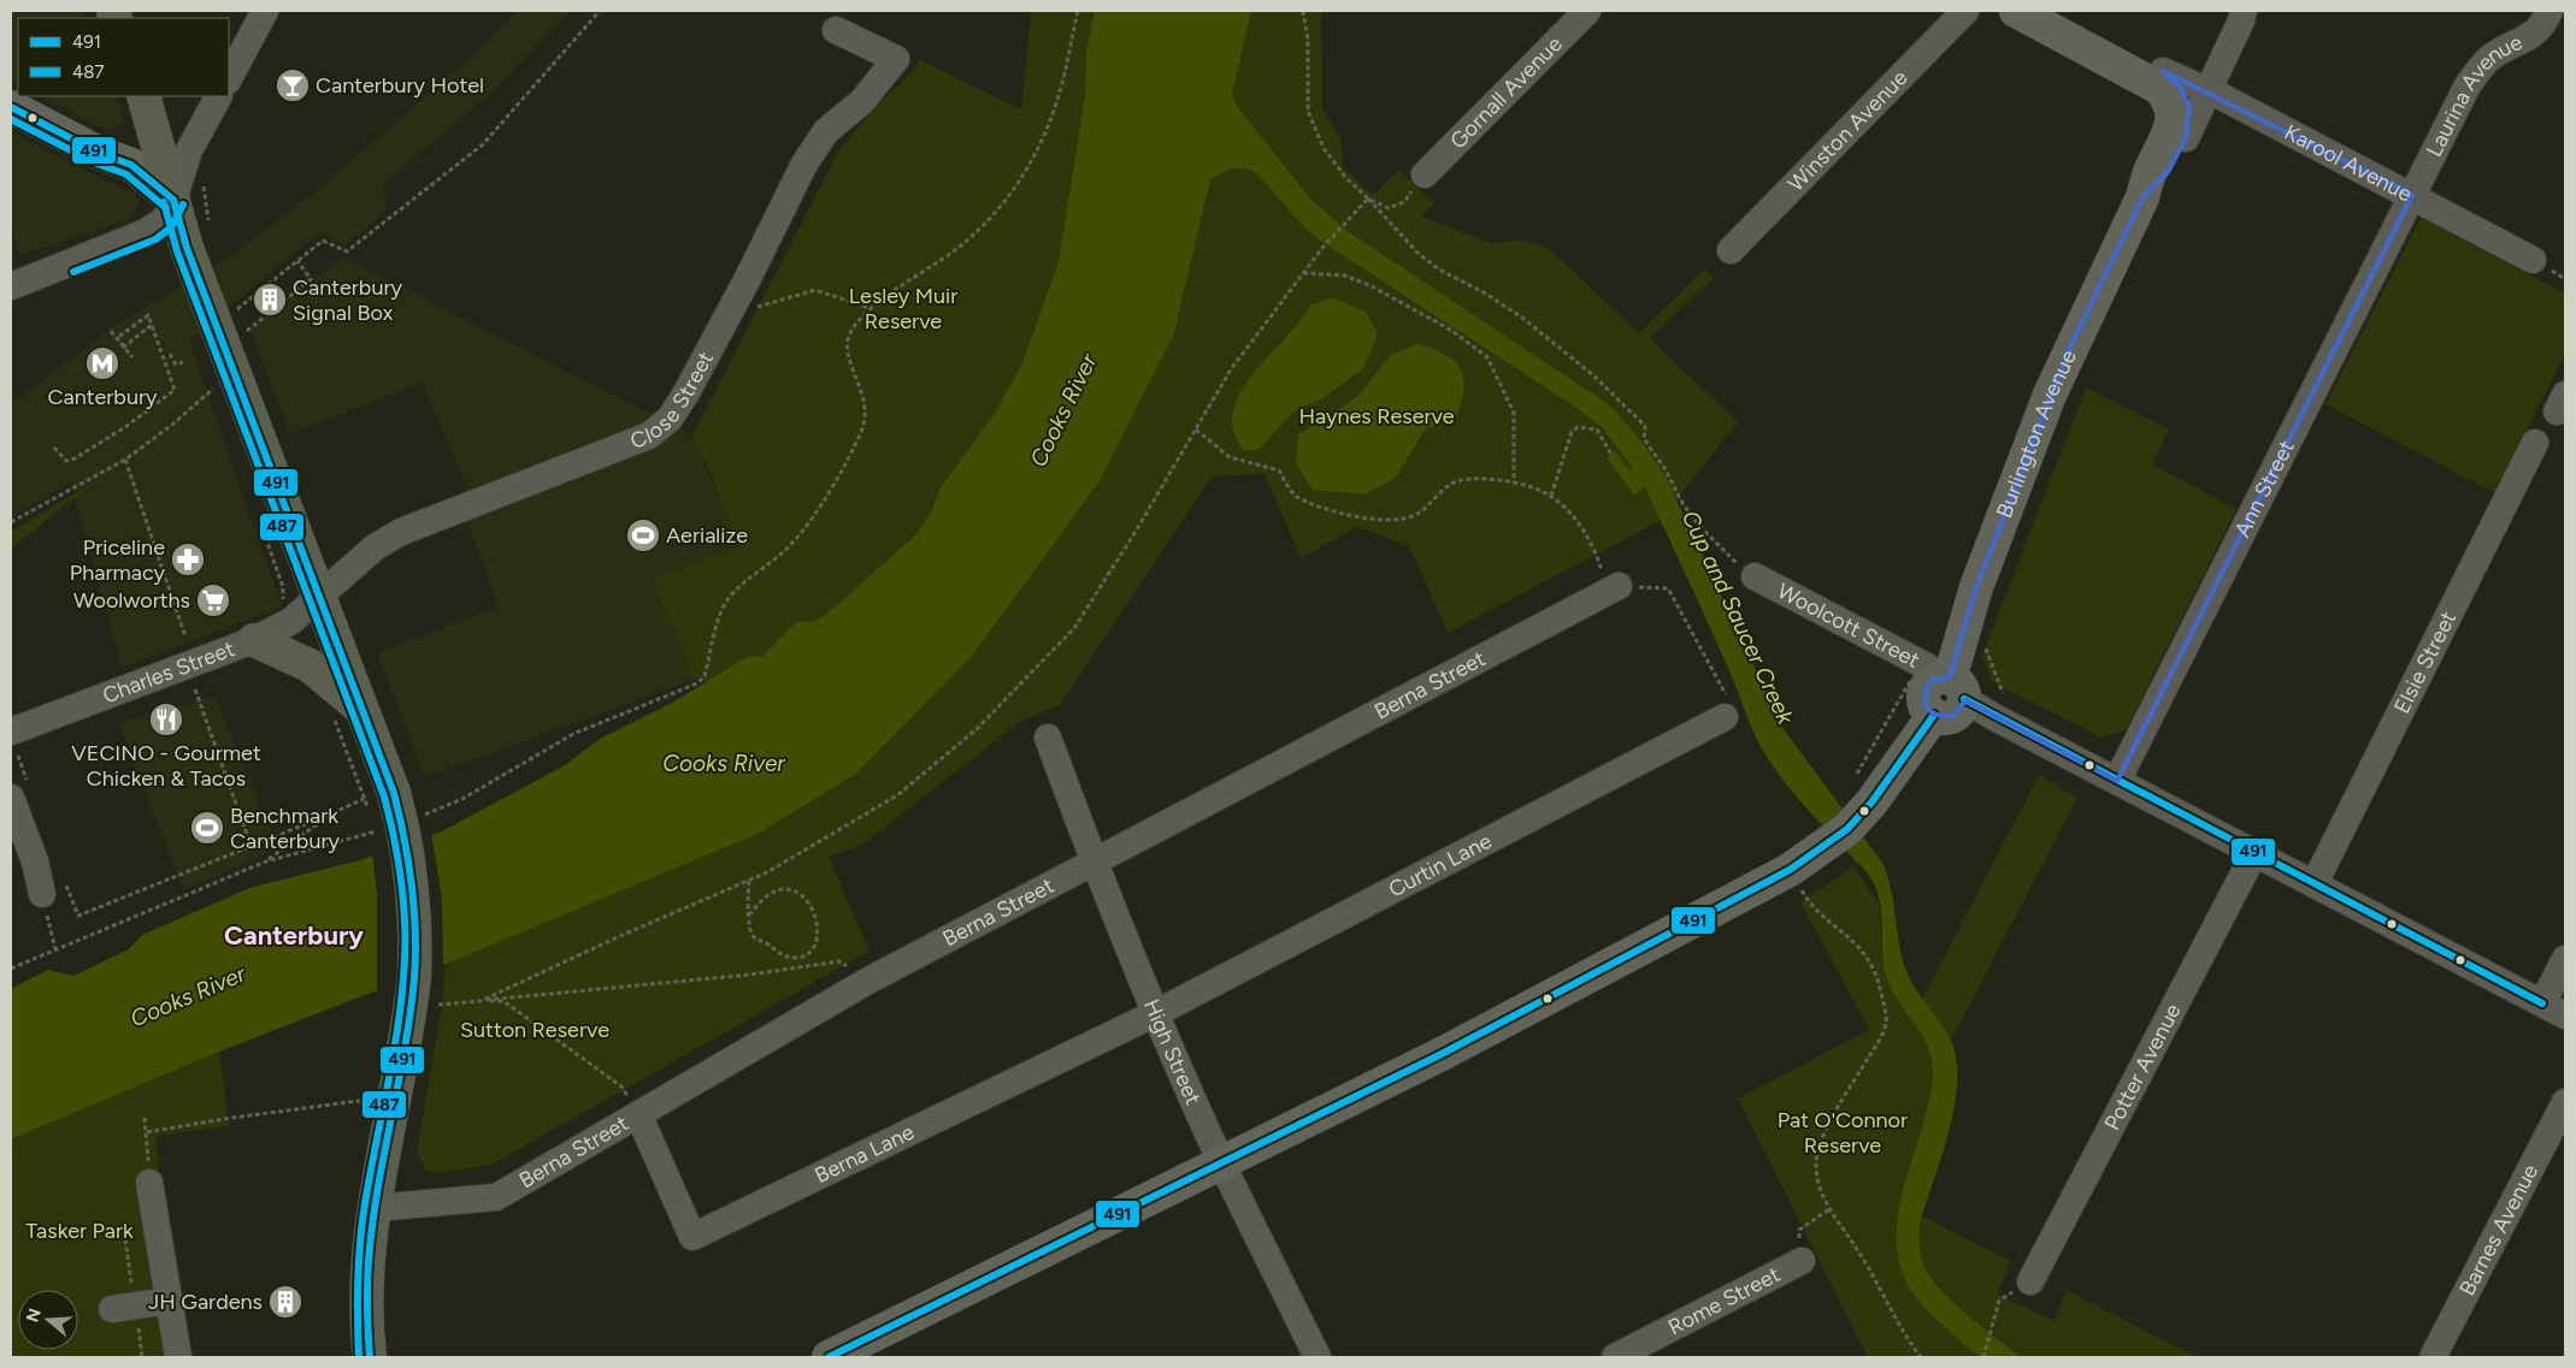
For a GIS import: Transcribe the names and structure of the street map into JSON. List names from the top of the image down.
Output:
{
  "streets": {
    "main road": ["Karool Avenue", "Burlington Avenue"],
    "street": [
      "Gornall Avenue",
      "Laurina Avenue",
      "Winston Avenue",
      "Close Street",
      "Ann Street",
      "Woolcott Street",
      "Elsie Street",
      "Charles Street",
      "Berna Street",
      "Curtin Lane",
      "High Street",
      "Potter Avenue",
      "Berna Lane",
      "Barnes Avenue",
      "Rome Street"
    ]
  },
  "crossings": [
    ["Laurina Avenue", "Karool Avenue"],
    ["Laurina Avenue", "Ann Street"],
    ["Karool Avenue", "Burlington Avenue"],
    ["Karool Avenue", "Ann Street"],
    ["Close Street", "Charles Street"],
    ["Burlington Avenue", "Woolcott Street"],
    ["Ann Street", "Woolcott Street"],
    ["Woolcott Street", "Elsie Street"],
    ["Woolcott Street", "Potter Avenue"],
    ["Berna Street", "High Street"],
    ["Berna Street", "Berna Lane"],
    ["Curtin Lane", "High Street"],
    ["Curtin Lane", "Berna Lane"],
    ["High Street", "Berna Lane"]
  ],
  "districts": ["Canterbury"],
  "water": ["Cooks River", "Cup and Saucer Creek"],
  "parks": [
    "Lesley Muir Reserve",
    "Haynes Reserve",
    "Sutton Reserve",
    "Pat O'Connor Reserve",
    "Tasker Park"
  ],
  "places": {
    "bar": ["Canterbury Hotel"],
    "building": ["Canterbury Signal Box", "JH Gardens"],
    "metro station": ["Canterbury"],
    "sports": ["Aerialize", "Benchmark Canterbury"],
    "pharmacy": ["Priceline Pharmacy"],
    "supermarket": ["Woolworths"],
    "restaurant": ["VECINO - Gourmet Chicken & Tacos"]
  },
  "lines": ["transit line 491", "transit line 487"],
  "legend": ["491", "487"],
  "north": "left"
}
